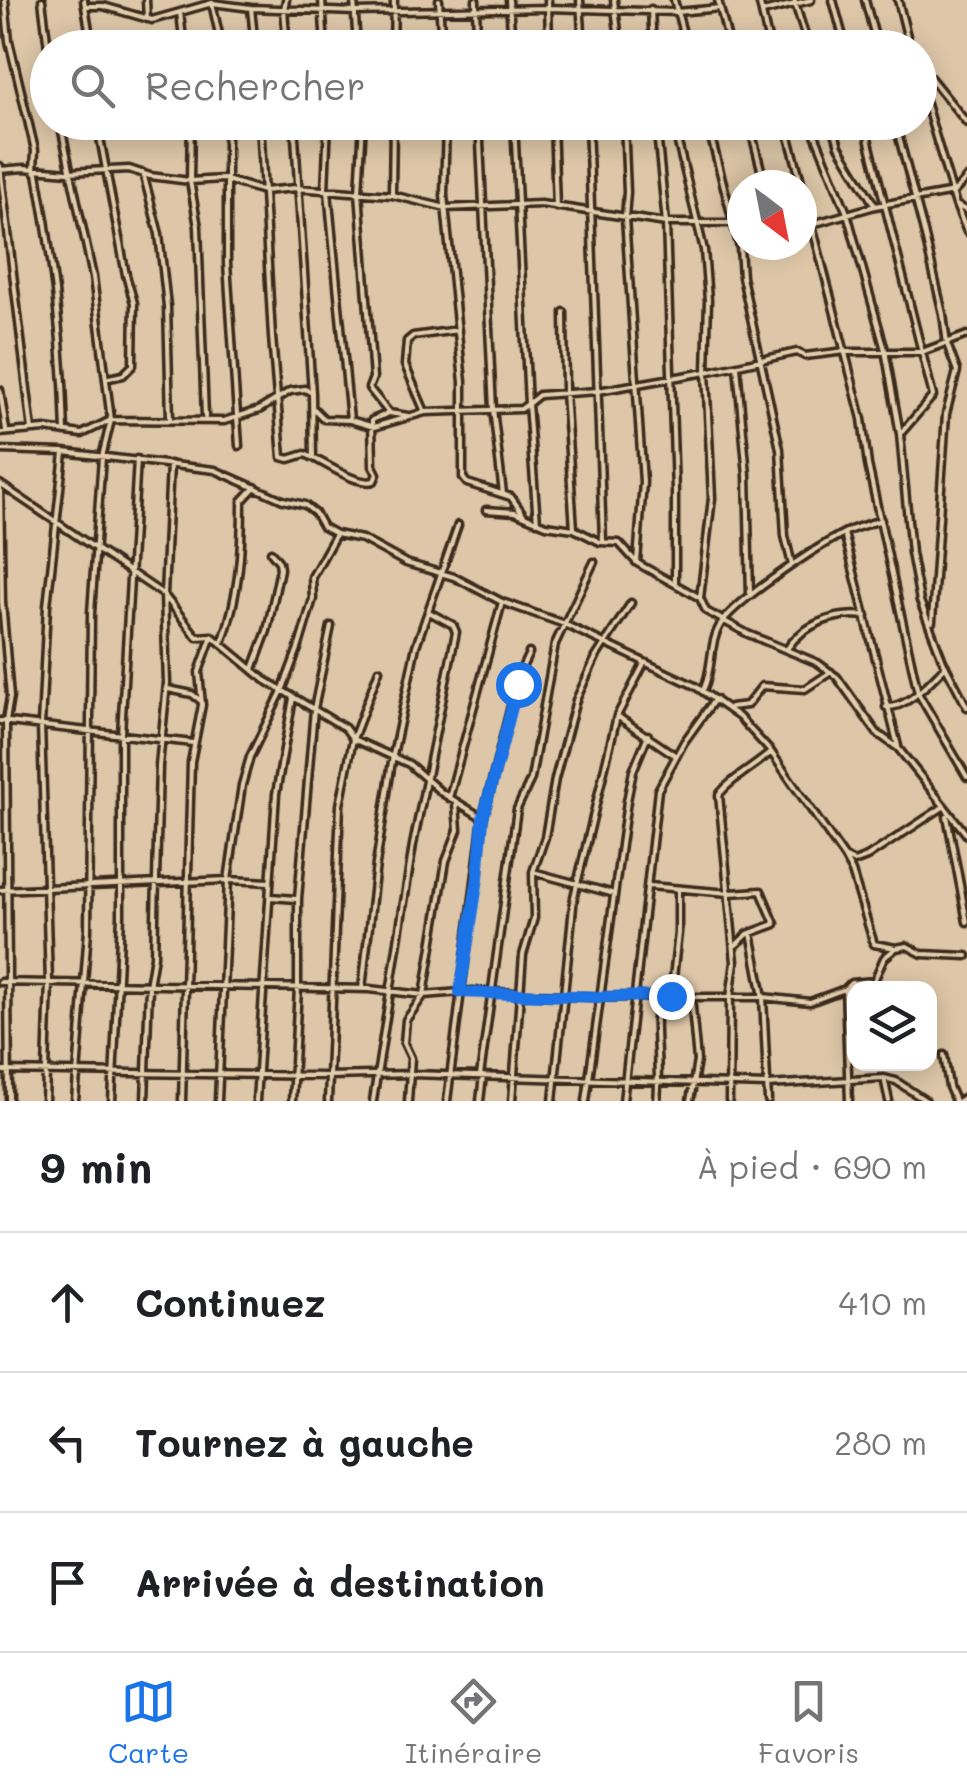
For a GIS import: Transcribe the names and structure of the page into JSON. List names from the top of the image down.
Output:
{
  "north": "bottom right",
  "page": {
    "search": "Rechercher",
    "heading": ["9 min", "À pied · 690 m"],
    "list": [
      ["Continuez", "410 m"],
      ["Tournez à gauche", "280 m"],
      "Arrivée à destination"
    ],
    "nav": ["Carte", "Itinéraire", "Favoris"]
  }
}
